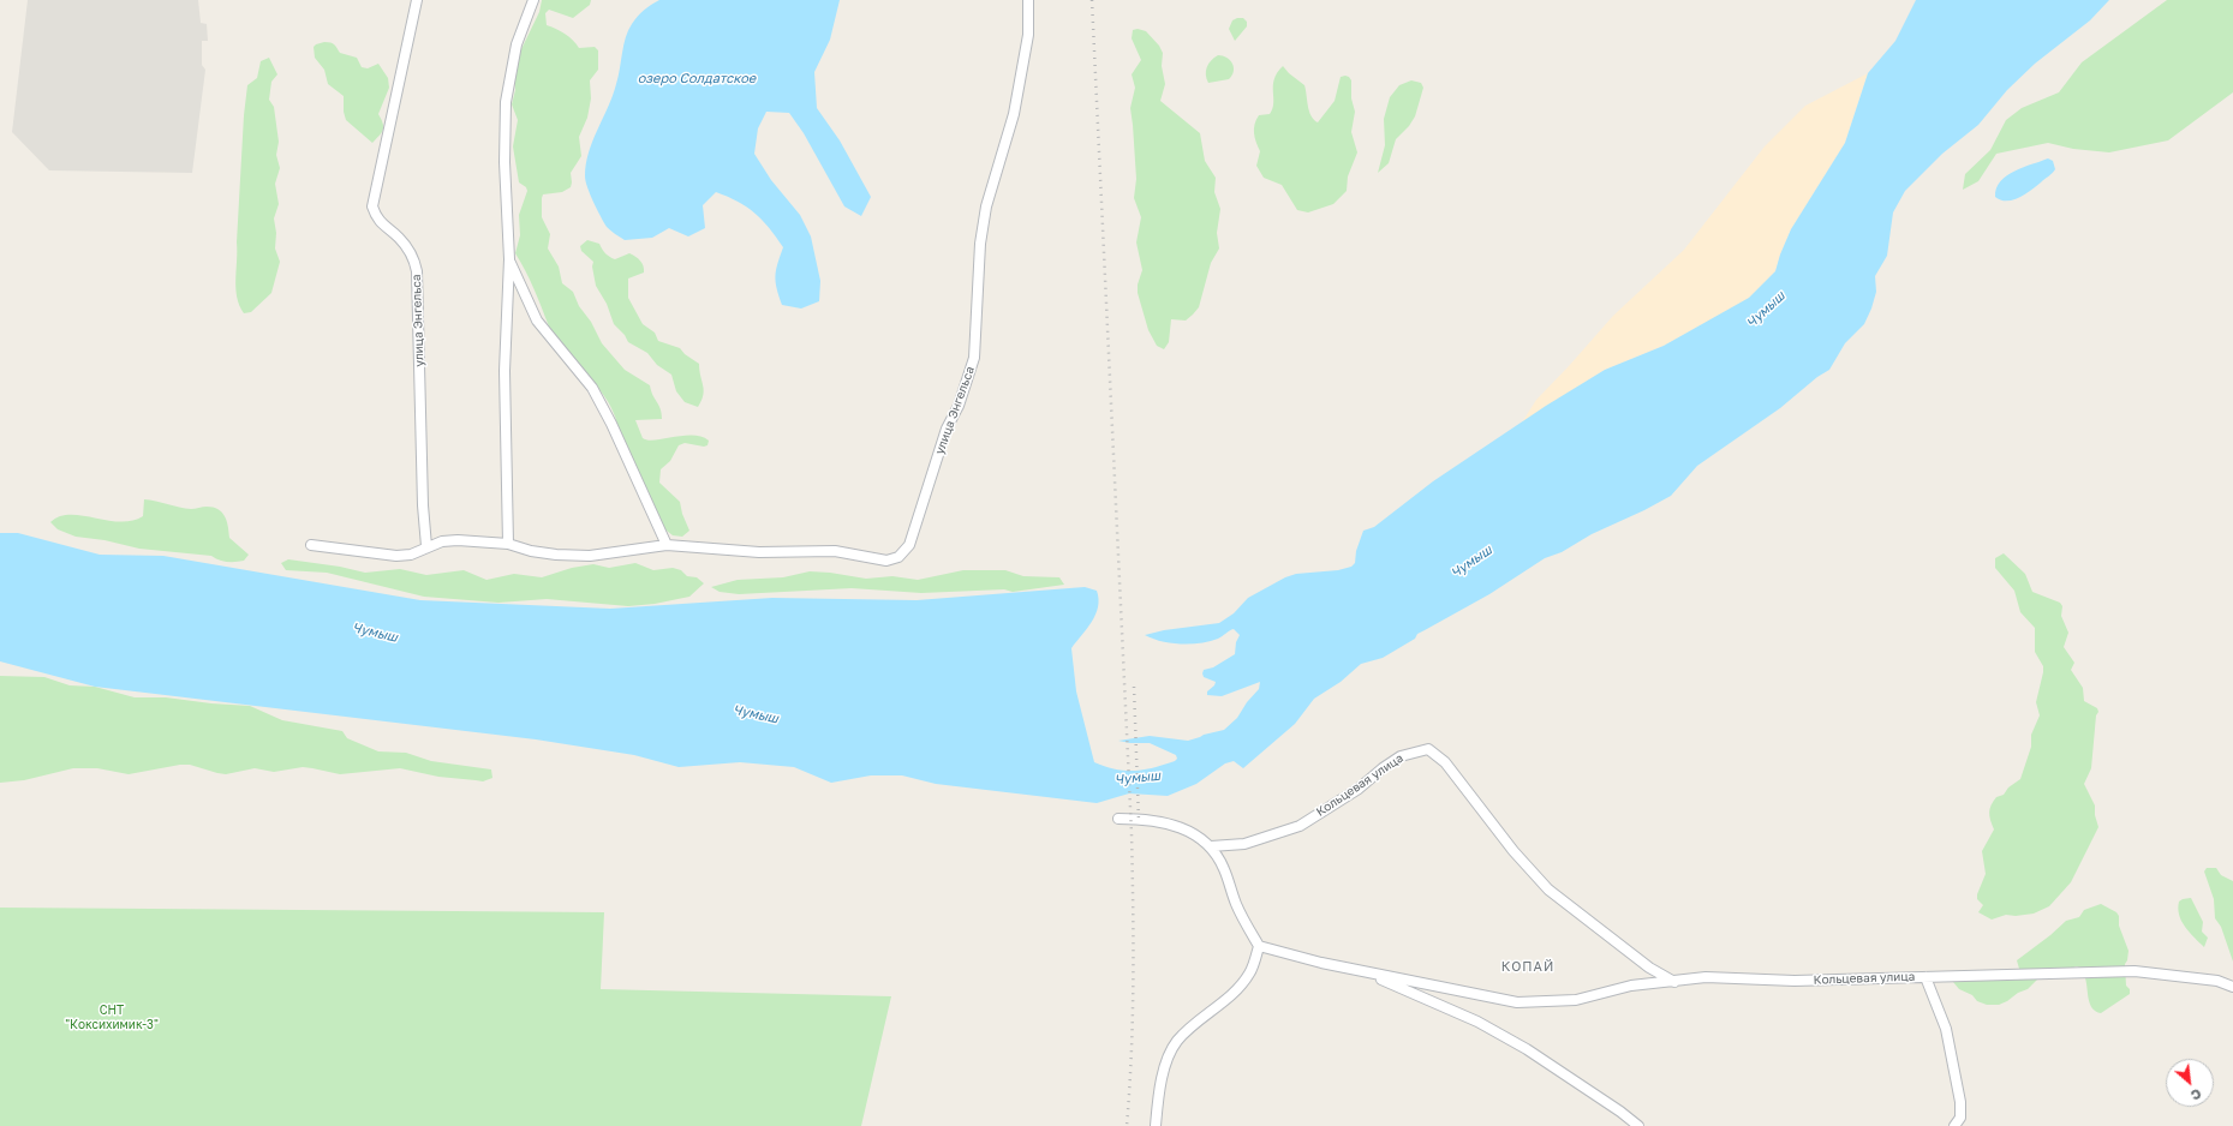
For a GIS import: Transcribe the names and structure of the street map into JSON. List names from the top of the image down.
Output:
{
  "streets": {
    "street": ["улица Энгельса", "Кольцевая улица"]
  },
  "districts": ["КОПАЙ"],
  "water": ["озеро Солдатское", "Чумыш"],
  "parks": ["СНТ \"Коксихимик-3\""],
  "north": "bottom right"
}
